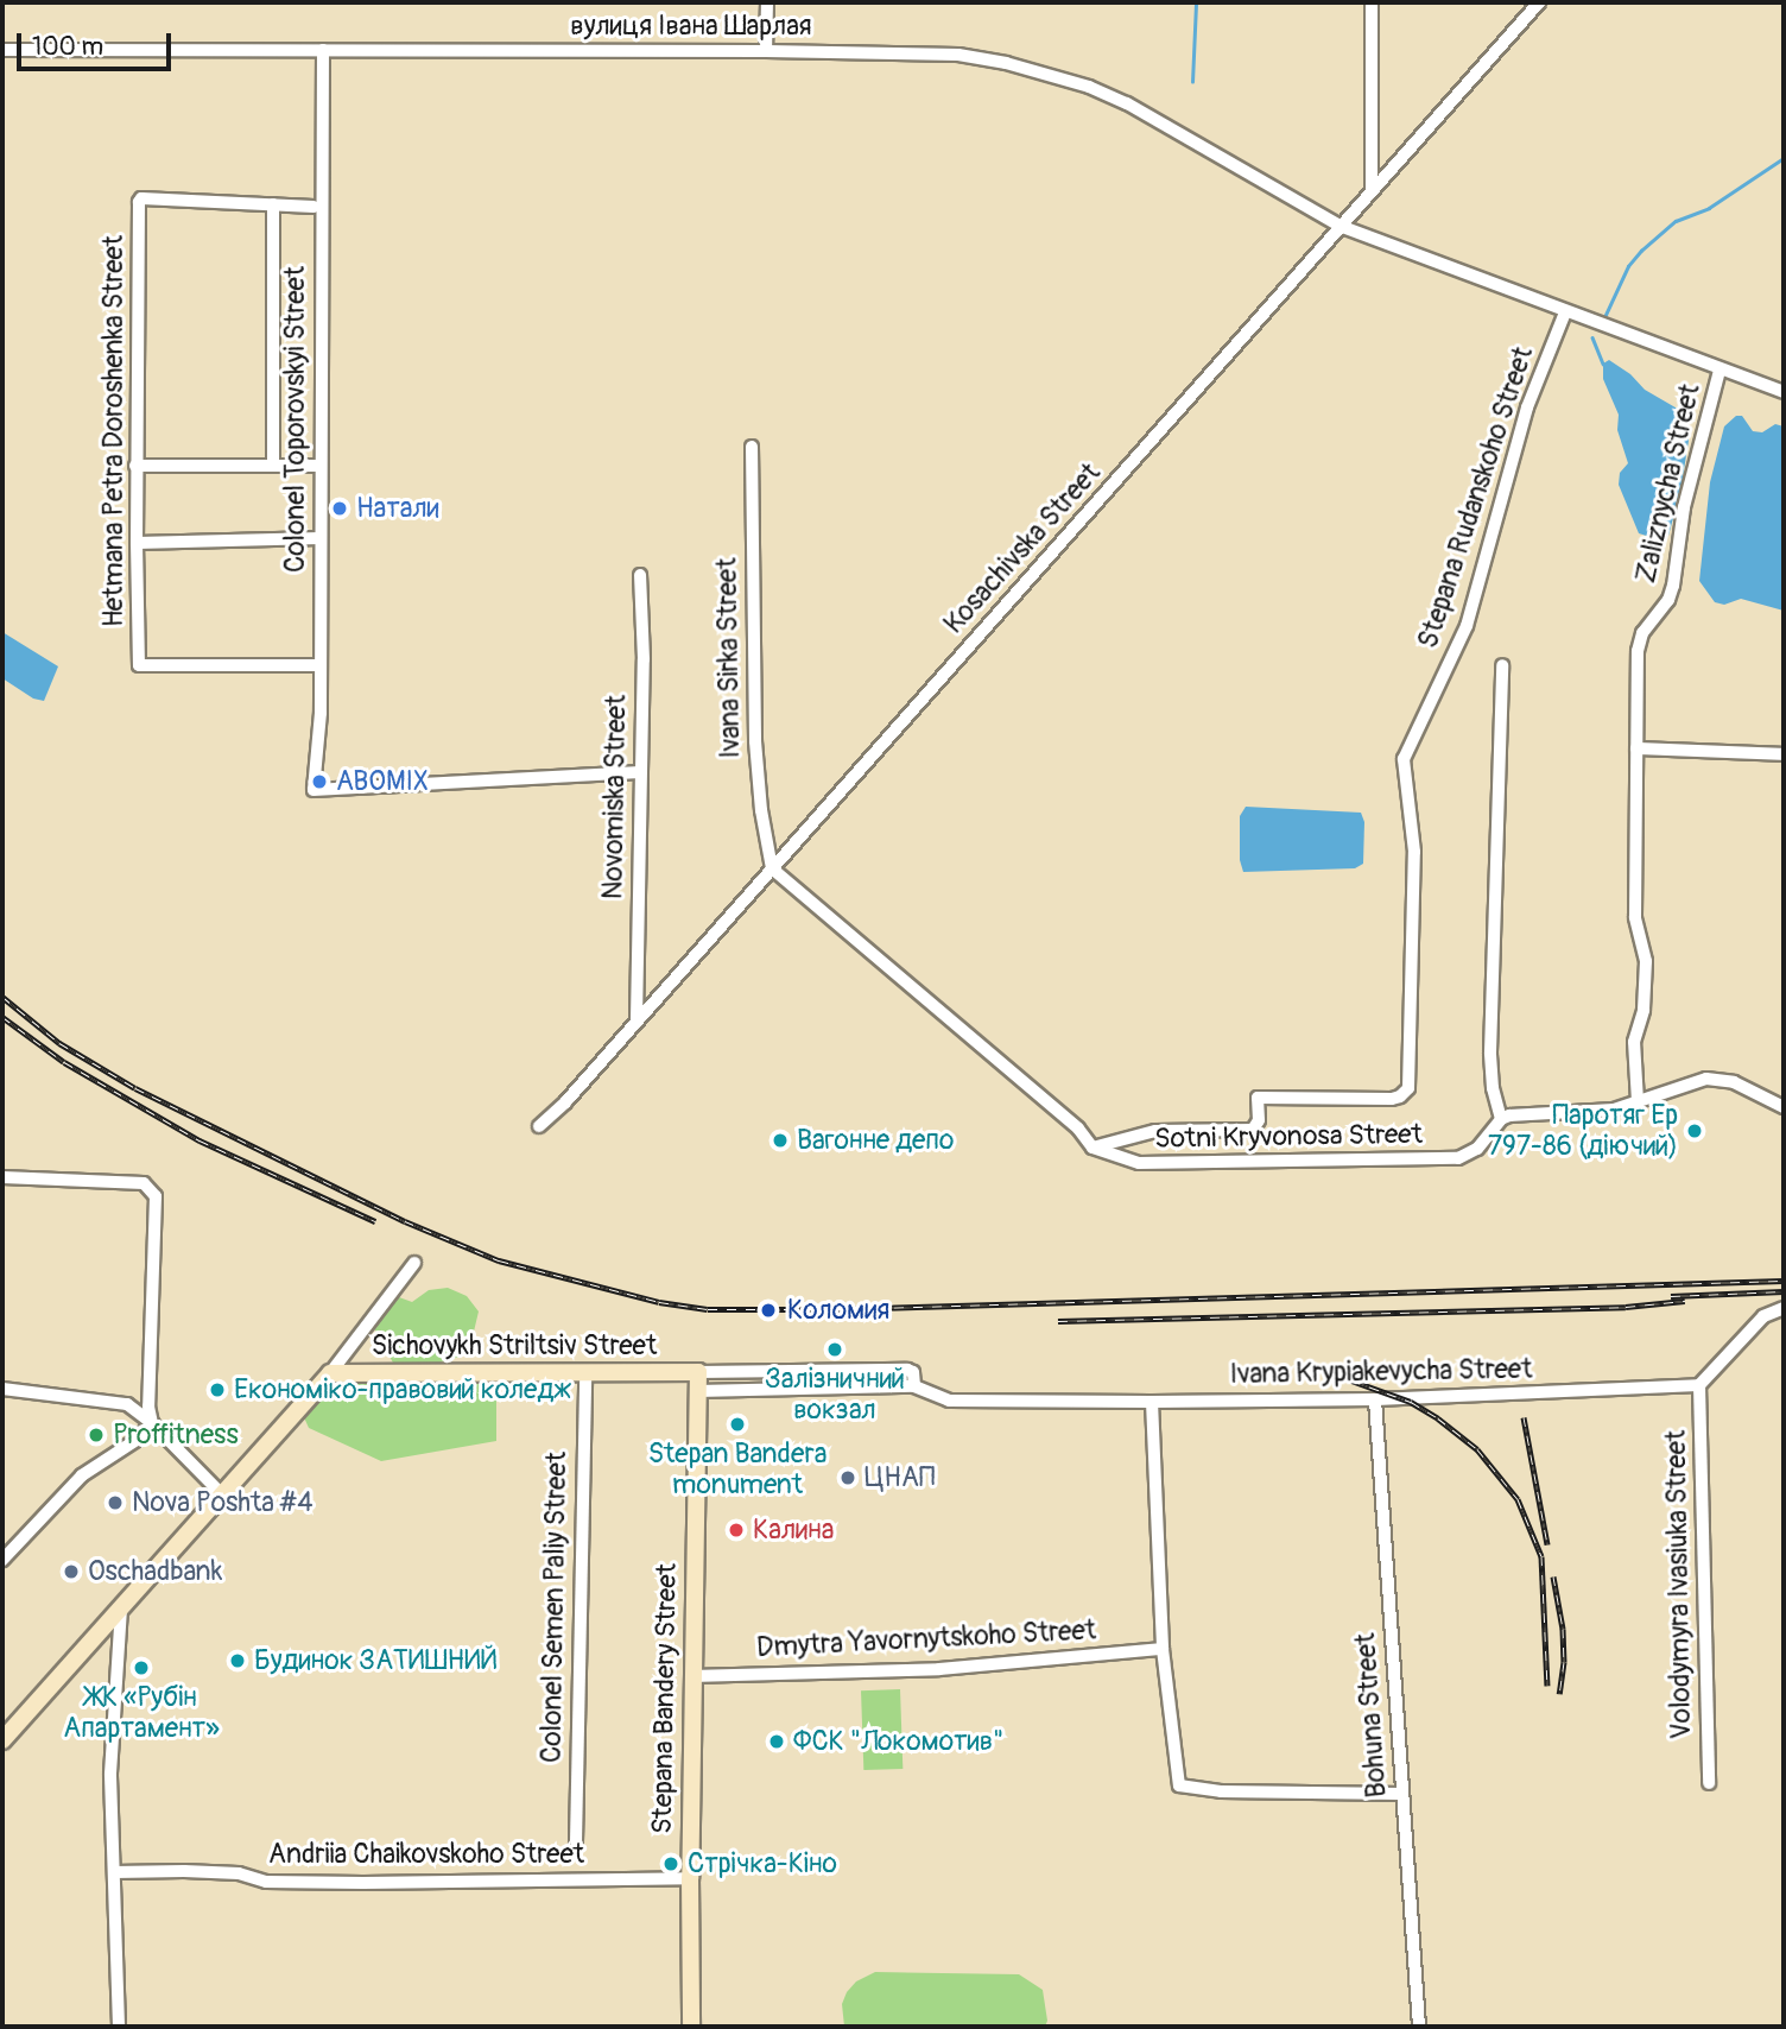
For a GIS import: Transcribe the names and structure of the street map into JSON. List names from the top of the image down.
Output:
{
  "streets": {
    "street": [
      "вулиця Івана Шарлая",
      "Colonel Toporovskyi Street",
      "Hetmana Petra Doroshenka Street",
      "Zaliznycha Street",
      "Stepana Rudanskoho Street",
      "Kosachivska Street",
      "Ivana Sirka Street",
      "Novomiska Street",
      "Sotni Kryvonosa Street",
      "Sichovykh Striltsiv Street",
      "Ivana Krypiakevycha Street",
      "Volodymyra Ivasiuka Street",
      "Colonel Semen Paliy Street",
      "Dmytra Yavornytskoho Street",
      "Stepana Bandery Street",
      "Bohuna Street",
      "Andriia Chaikovskoho Street"
    ]
  },
  "crossings": [
    ["вулиця Івана Шарлая", "Colonel Toporovskyi Street"],
    ["вулиця Івана Шарлая", "Zaliznycha Street"],
    ["вулиця Івана Шарлая", "Stepana Rudanskoho Street"],
    ["вулиця Івана Шарлая", "Kosachivska Street"],
    ["Colonel Toporovskyi Street", "Hetmana Petra Doroshenka Street"],
    ["Colonel Toporovskyi Street", "Novomiska Street"],
    ["Stepana Rudanskoho Street", "Sotni Kryvonosa Street"],
    ["Kosachivska Street", "Ivana Sirka Street"],
    ["Kosachivska Street", "Novomiska Street"],
    ["Sichovykh Striltsiv Street", "Colonel Semen Paliy Street"],
    ["Sichovykh Striltsiv Street", "Stepana Bandery Street"],
    ["Ivana Krypiakevycha Street", "Volodymyra Ivasiuka Street"],
    ["Ivana Krypiakevycha Street", "Bohuna Street"],
    ["Dmytra Yavornytskoho Street", "Stepana Bandery Street"],
    ["Stepana Bandery Street", "Andriia Chaikovskoho Street"]
  ],
  "places": [
    "Натали",
    "ABOMIX",
    "Паротяг Ер 797-86 (діючий)",
    "Вагонне депо",
    "Коломия",
    "Залізничний вокзал",
    "Економіко-правовий коледж",
    "Stepan Bandera monument",
    "Proffitness",
    "ЦНАП",
    "Nova Poshta #4",
    "Калина",
    "Oschadbank",
    "Будинок ЗАТИШНИЙ",
    "ЖК «Рубін Апартамент»",
    "ФСК \"Локомотив\"",
    "Стрічка-Кіно"
  ],
  "scale_bar": "100 m"
}
